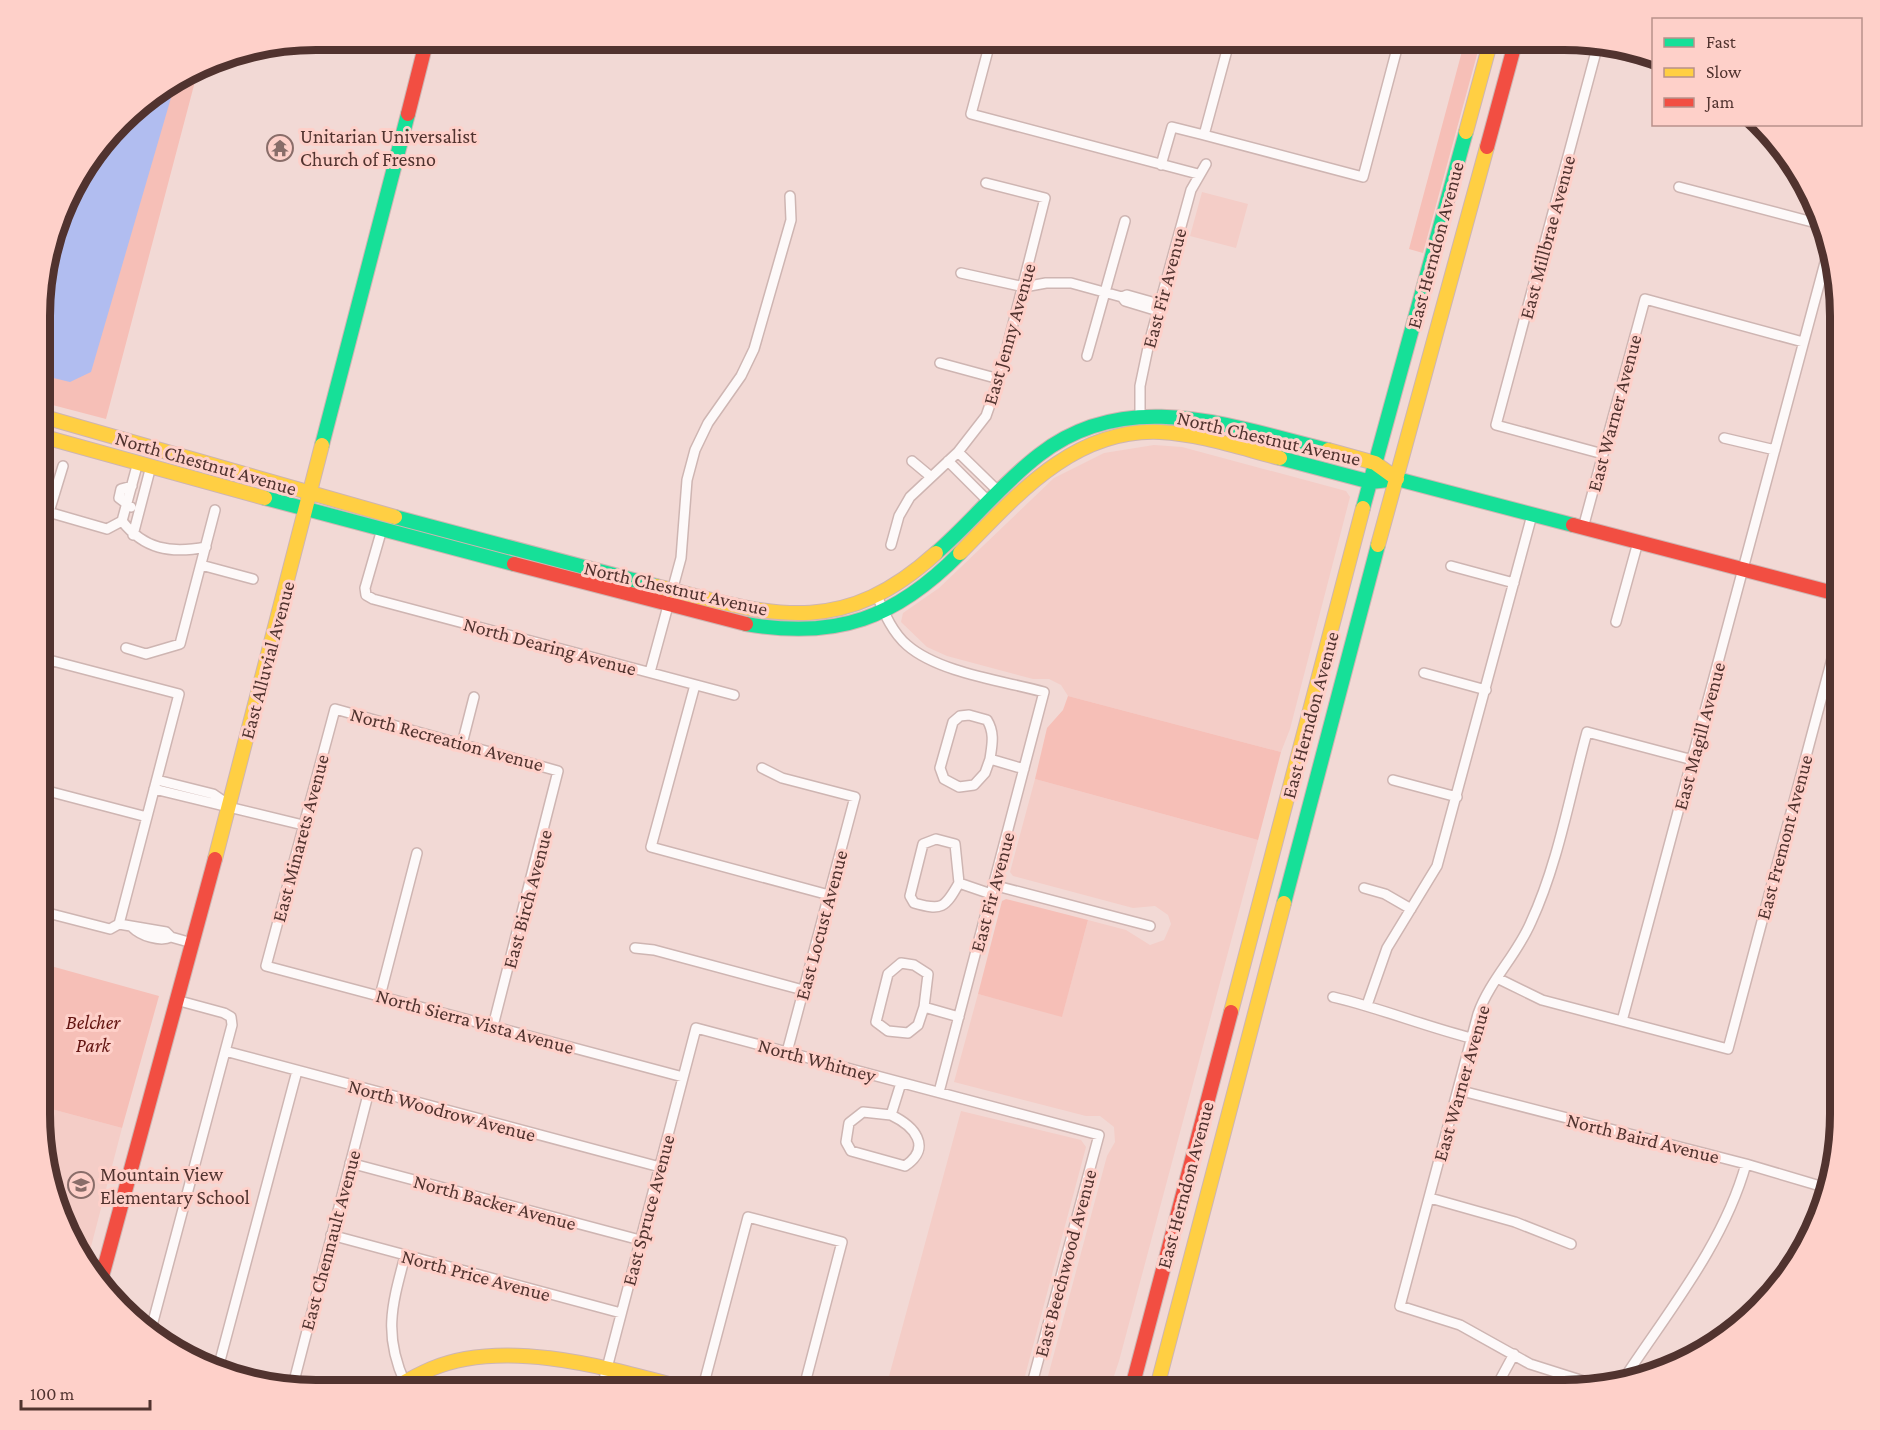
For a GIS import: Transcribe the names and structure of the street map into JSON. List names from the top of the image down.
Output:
{
  "streets": {
    "main road": ["East Herndon Avenue", "North Chestnut Avenue", "East Alluvial Avenue"],
    "street": [
      "East Millbrae Avenue",
      "East Fir Avenue",
      "East Jenny Avenue",
      "East Warner Avenue",
      "North Dearing Avenue",
      "East Magill Avenue",
      "North Recreation Avenue",
      "East Fremont Avenue",
      "East Minarets Avenue",
      "East Birch Avenue",
      "East Locust Avenue",
      "North Sierra Vista Avenue",
      "North Whitney",
      "North Woodrow Avenue",
      "North Baird Avenue",
      "North Backer Avenue",
      "East Spruce Avenue",
      "East Chennault Avenue",
      "East Beechwood Avenue",
      "North Price Avenue"
    ]
  },
  "crossings": [
    ["East Millbrae Avenue", "East Warner Avenue"],
    ["East Herndon Avenue", "North Chestnut Avenue"],
    ["East Fir Avenue", "North Chestnut Avenue"],
    ["East Fir Avenue", "North Whitney"],
    ["East Warner Avenue", "North Chestnut Avenue"],
    ["East Warner Avenue", "East Magill Avenue"],
    ["East Warner Avenue", "North Baird Avenue"],
    ["North Chestnut Avenue", "North Dearing Avenue"],
    ["North Chestnut Avenue", "East Alluvial Avenue"],
    ["North Chestnut Avenue", "East Magill Avenue"],
    ["East Magill Avenue", "East Fremont Avenue"],
    ["North Recreation Avenue", "East Minarets Avenue"],
    ["North Recreation Avenue", "East Birch Avenue"],
    ["East Minarets Avenue", "North Sierra Vista Avenue"],
    ["East Birch Avenue", "North Sierra Vista Avenue"],
    ["East Locust Avenue", "North Whitney"],
    ["North Sierra Vista Avenue", "East Spruce Avenue"],
    ["North Whitney", "East Spruce Avenue"],
    ["North Whitney", "East Beechwood Avenue"],
    ["North Woodrow Avenue", "East Spruce Avenue"],
    ["North Woodrow Avenue", "East Chennault Avenue"],
    ["North Backer Avenue", "East Spruce Avenue"],
    ["North Backer Avenue", "East Chennault Avenue"],
    ["East Spruce Avenue", "North Price Avenue"],
    ["East Chennault Avenue", "North Price Avenue"]
  ],
  "parks": ["Belcher Park"],
  "places": {
    "temple": ["Unitarian Universalist Church of Fresno"],
    "school or university": ["Mountain View Elementary School"]
  },
  "legend": ["Fast", "Slow", "Jam"],
  "scale_bar": "100 m"
}
